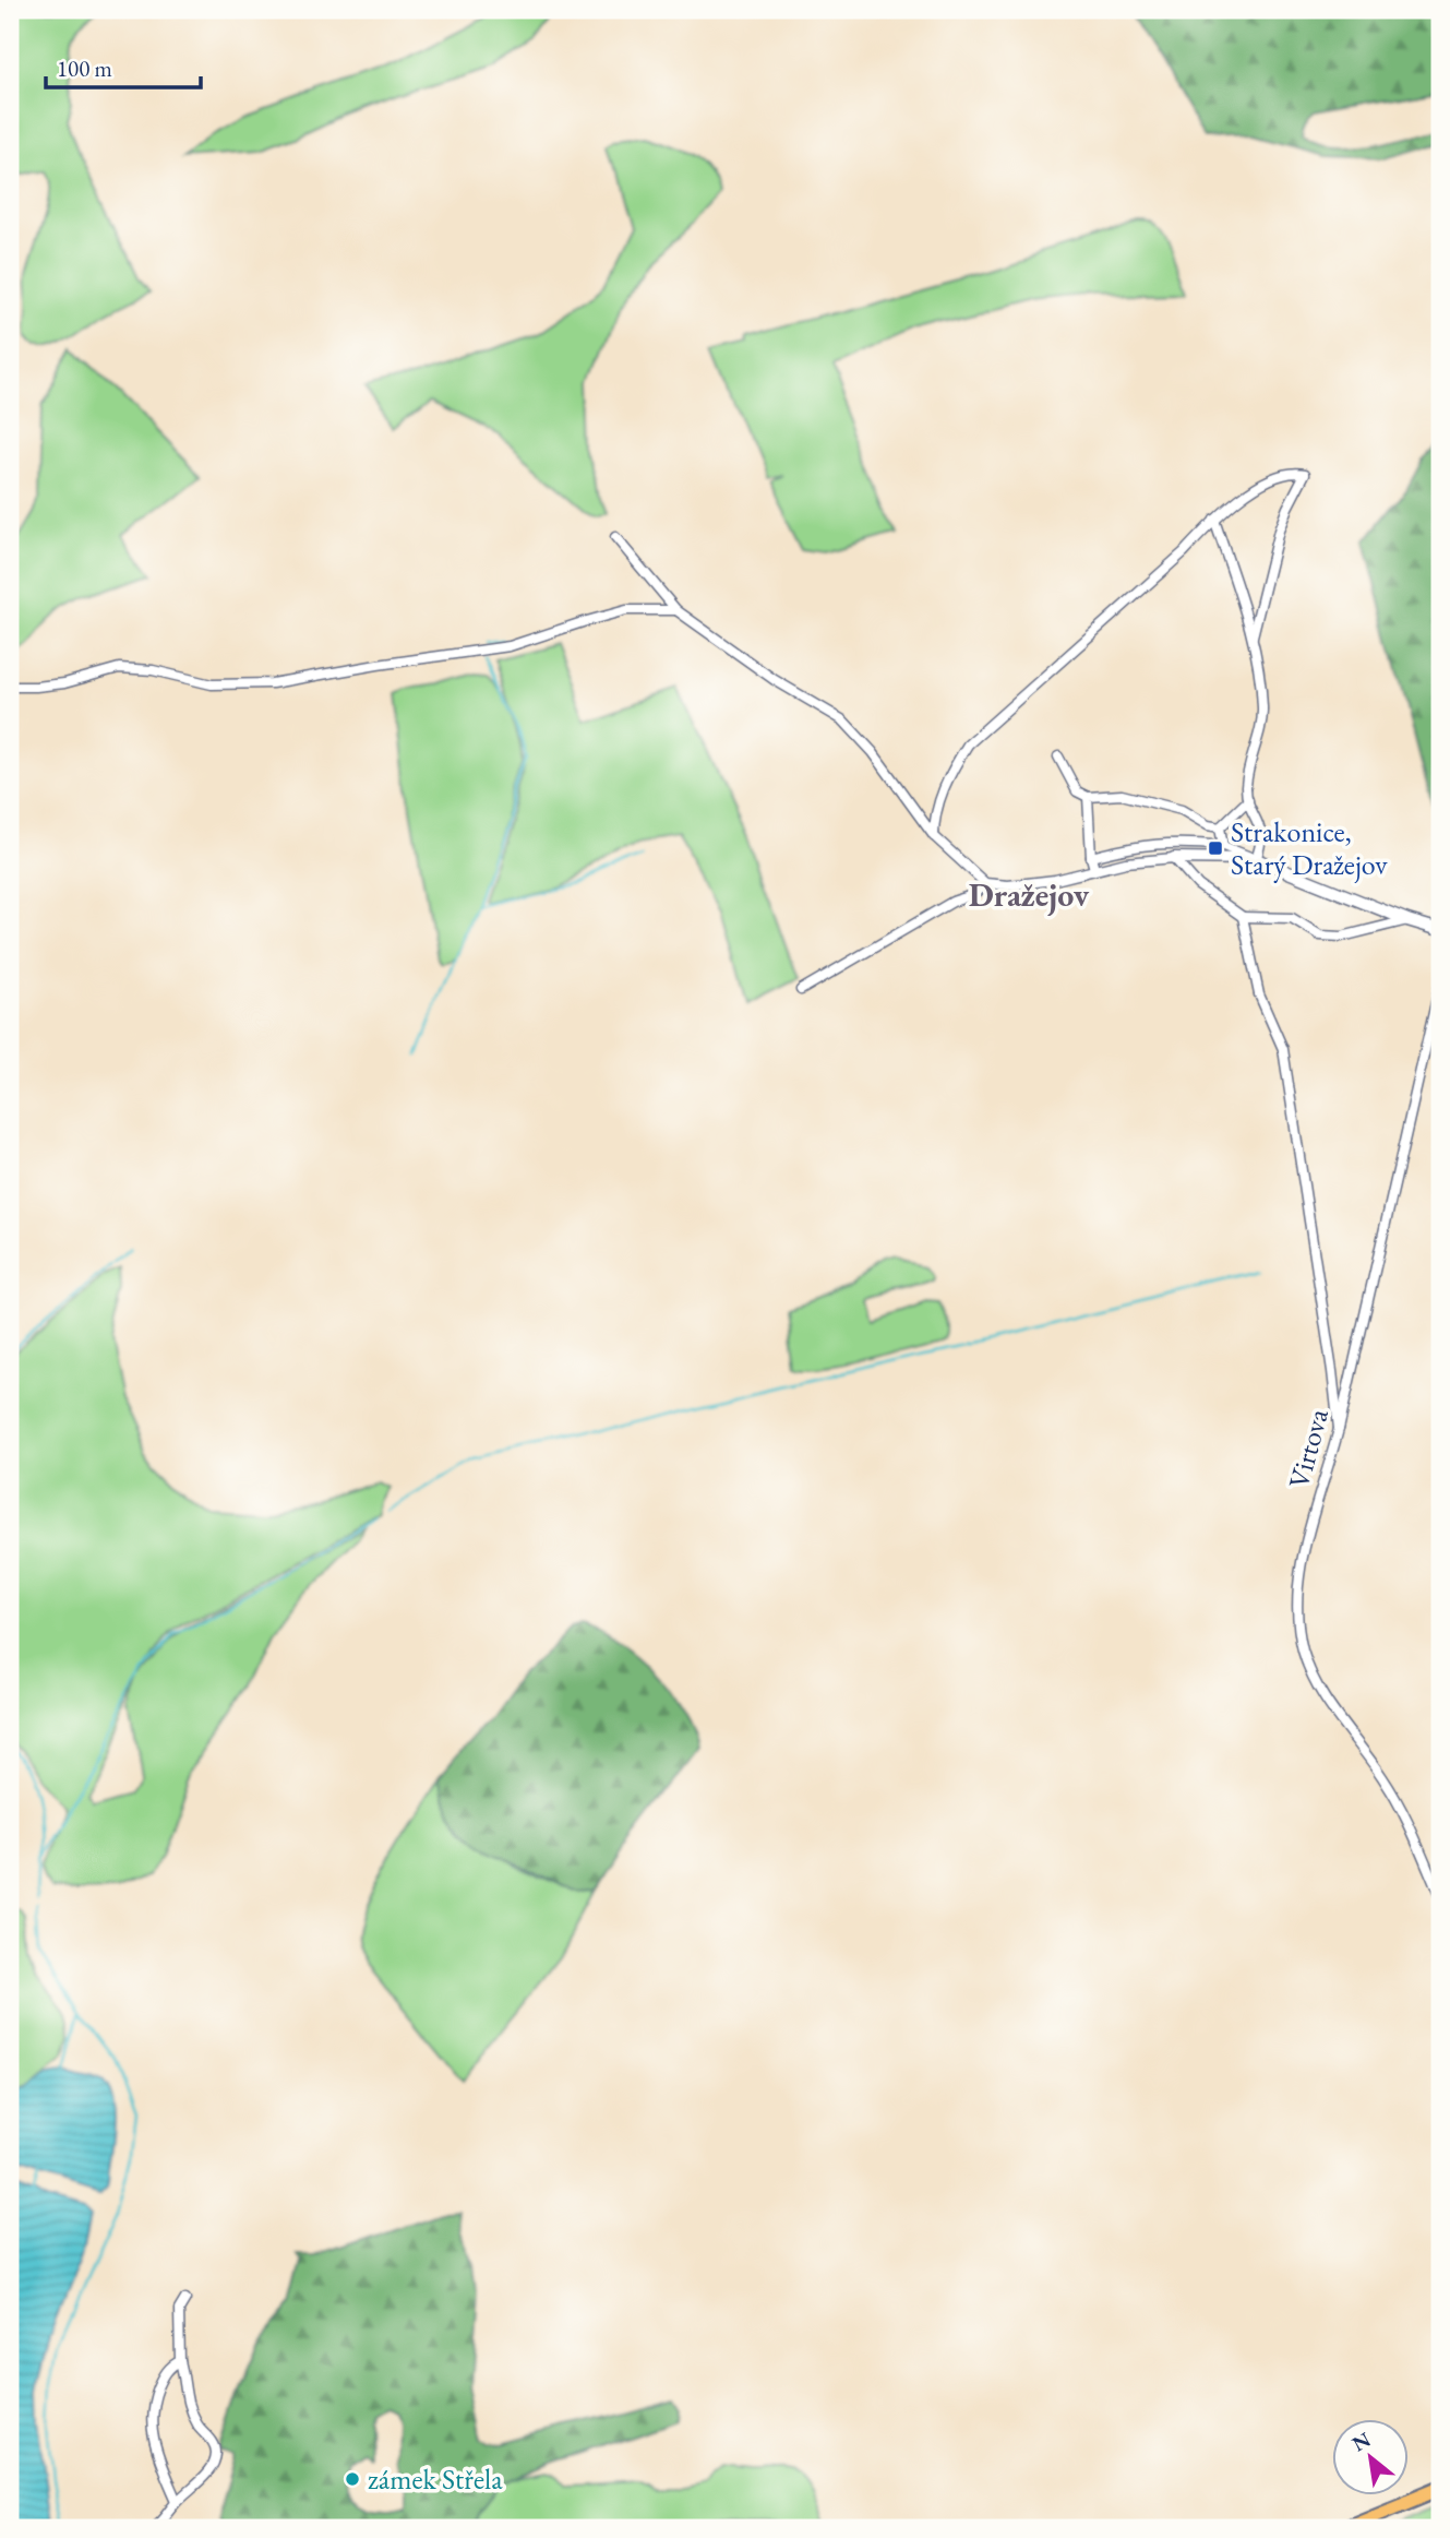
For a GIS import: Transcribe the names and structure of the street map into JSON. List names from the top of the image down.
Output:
{
  "streets": {
    "street": ["Virtova"]
  },
  "districts": ["Dražejov"],
  "places": {
    "transit": ["Strakonice, Starý Dražejov"],
    "other": ["zámek Střela"]
  },
  "scale_bar": "100 m",
  "north": "top left"
}
